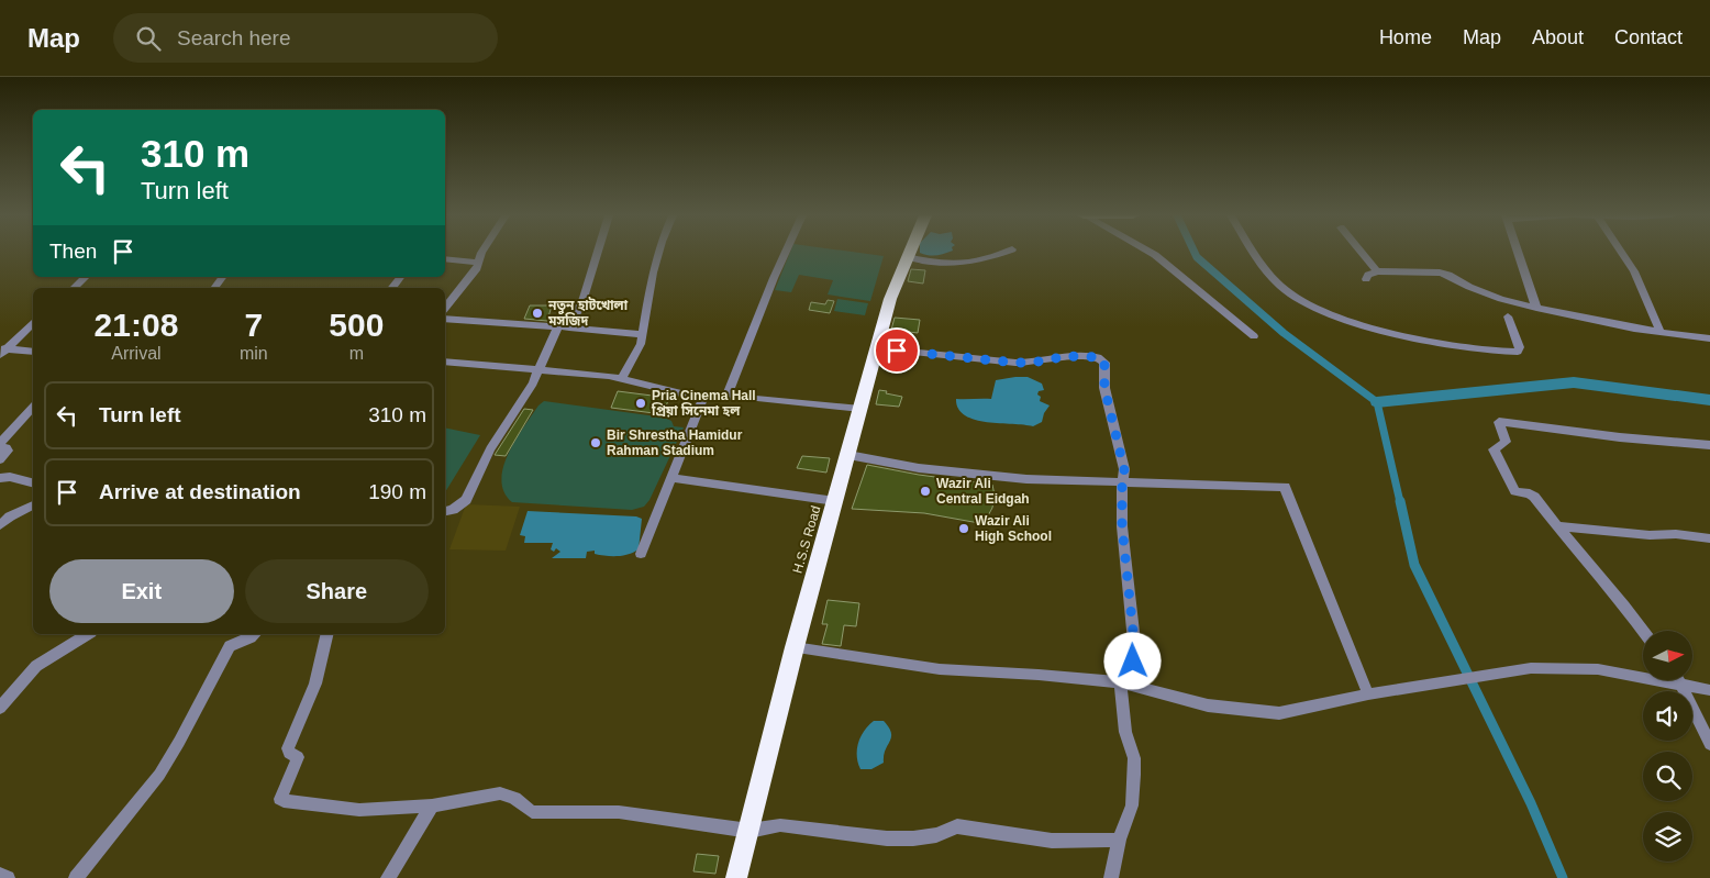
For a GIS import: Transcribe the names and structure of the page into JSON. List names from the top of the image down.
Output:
{
  "streets": {
    "highway": ["H.S.S Road"]
  },
  "places": [
    "নতুন হাটখোলা মসজিদ",
    "Pria Cinema Hall প্রিয়া সিনেমা হল",
    "Bir Shrestha Hamidur Rahman Stadium",
    "Wazir Ali Central Eidgah",
    "Wazir Ali High School"
  ],
  "north": "right",
  "page": {
    "header": "Map",
    "search": "Search here",
    "nav": [
      "Home",
      "Map",
      "About",
      "Contact"
    ],
    "turn": ["310 m", "Turn left"],
    "then": "Then",
    "eta": [
      "21:08",
      "Arrival",
      "7",
      "min",
      "500",
      "m"
    ],
    "list": [
      {
        "name": "Turn left",
        "value": "310 m"
      },
      {
        "name": "Arrive at destination",
        "value": "190 m"
      }
    ],
    "buttons": ["Exit", "Share"]
  }
}
